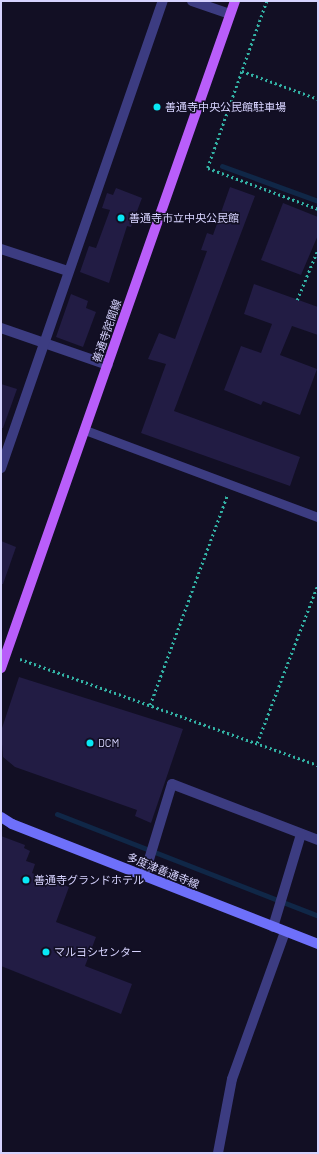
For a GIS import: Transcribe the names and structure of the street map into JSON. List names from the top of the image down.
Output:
{
  "streets": {
    "main road": ["善通寺詫間線", "多度津善通寺線"]
  },
  "places": [
    "善通寺中央公民館駐車場",
    "善通寺市立中央公民館",
    "DCM",
    "善通寺グランドホテル",
    "マルヨシセンター"
  ]
}
